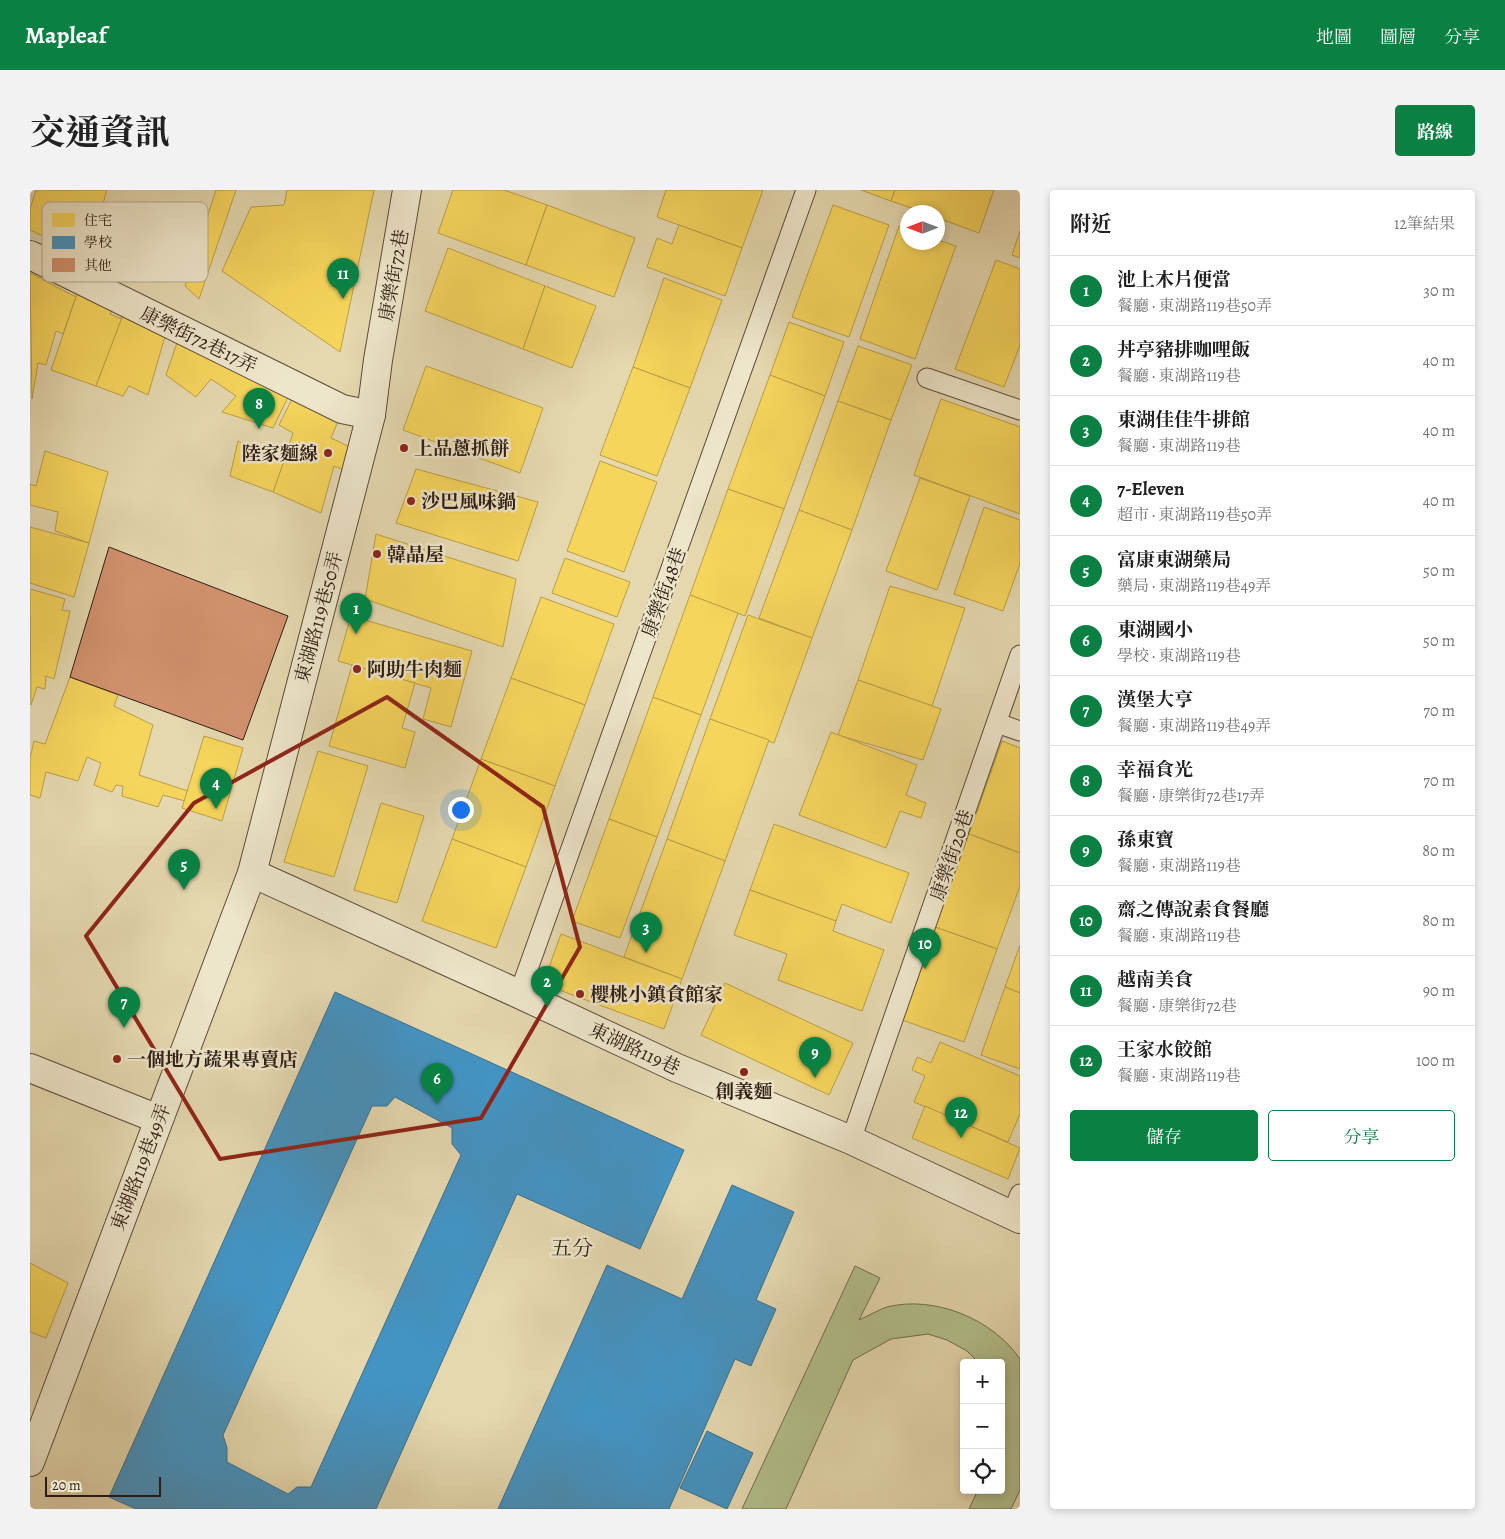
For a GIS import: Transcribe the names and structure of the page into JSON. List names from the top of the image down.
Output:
{
  "streets": {
    "street": [
      "康樂街72巷",
      "康樂街72巷17弄",
      "東湖路119巷50弄",
      "東湖路119巷",
      "東湖路119巷49弄"
    ],
    "lane": ["康樂街48巷", "康樂街20巷"]
  },
  "crossings": [
    ["康樂街72巷", "東湖路119巷50弄"],
    ["康樂街72巷17弄", "東湖路119巷50弄"],
    ["康樂街48巷", "東湖路119巷"],
    ["東湖路119巷50弄", "東湖路119巷"],
    ["東湖路119巷50弄", "東湖路119巷49弄"],
    ["康樂街20巷", "東湖路119巷"],
    ["東湖路119巷", "東湖路119巷49弄"]
  ],
  "districts": ["五分"],
  "places": [
    "上品蔥抓餅",
    "陸家麵線",
    "沙巴風味鍋",
    "韓晶屋",
    "阿助牛肉麵",
    "櫻桃小鎮食館家",
    "一個地方蔬果專賣店",
    "創義麵"
  ],
  "legend": ["住宅", "學校", "其他"],
  "scale_bar": "20 m",
  "north": "left",
  "page": {
    "header": "Mapleaf",
    "nav": ["地圖", "圖層", "分享"],
    "title": "交通資訊",
    "buttons": [
      "路線",
      ["儲存", "分享"]
    ],
    "heading": ["附近", "12筆結果"],
    "list": [
      {
        "mark": "1",
        "name": "池上木片便當",
        "note": "餐廳 · 東湖路119巷50弄",
        "value": "30 m"
      },
      {
        "mark": "2",
        "name": "丼亭豬排咖哩飯",
        "note": "餐廳 · 東湖路119巷",
        "value": "40 m"
      },
      {
        "mark": "3",
        "name": "東湖佳佳牛排館",
        "note": "餐廳 · 東湖路119巷",
        "value": "40 m"
      },
      {
        "mark": "4",
        "name": "7-Eleven",
        "note": "超市 · 東湖路119巷50弄",
        "value": "40 m"
      },
      {
        "mark": "5",
        "name": "富康東湖藥局",
        "note": "藥局 · 東湖路119巷49弄",
        "value": "50 m"
      },
      {
        "mark": "6",
        "name": "東湖國小",
        "note": "學校 · 東湖路119巷",
        "value": "50 m"
      },
      {
        "mark": "7",
        "name": "漢堡大亨",
        "note": "餐廳 · 東湖路119巷49弄",
        "value": "70 m"
      },
      {
        "mark": "8",
        "name": "幸福食光",
        "note": "餐廳 · 康樂街72巷17弄",
        "value": "70 m"
      },
      {
        "mark": "9",
        "name": "孫東寶",
        "note": "餐廳 · 東湖路119巷",
        "value": "80 m"
      },
      {
        "mark": "10",
        "name": "齋之傳說素食餐廳",
        "note": "餐廳 · 東湖路119巷",
        "value": "80 m"
      },
      {
        "mark": "11",
        "name": "越南美食",
        "note": "餐廳 · 康樂街72巷",
        "value": "90 m"
      },
      {
        "mark": "12",
        "name": "王家水餃館",
        "note": "餐廳 · 東湖路119巷",
        "value": "100 m"
      }
    ],
    "pins": [
      "11",
      "8",
      "1",
      "4",
      "5",
      "3",
      "10",
      "2",
      "7",
      "9",
      "6",
      "12"
    ],
    "map_buttons": ["+", "−"],
    "scale": "20 m"
  }
}
